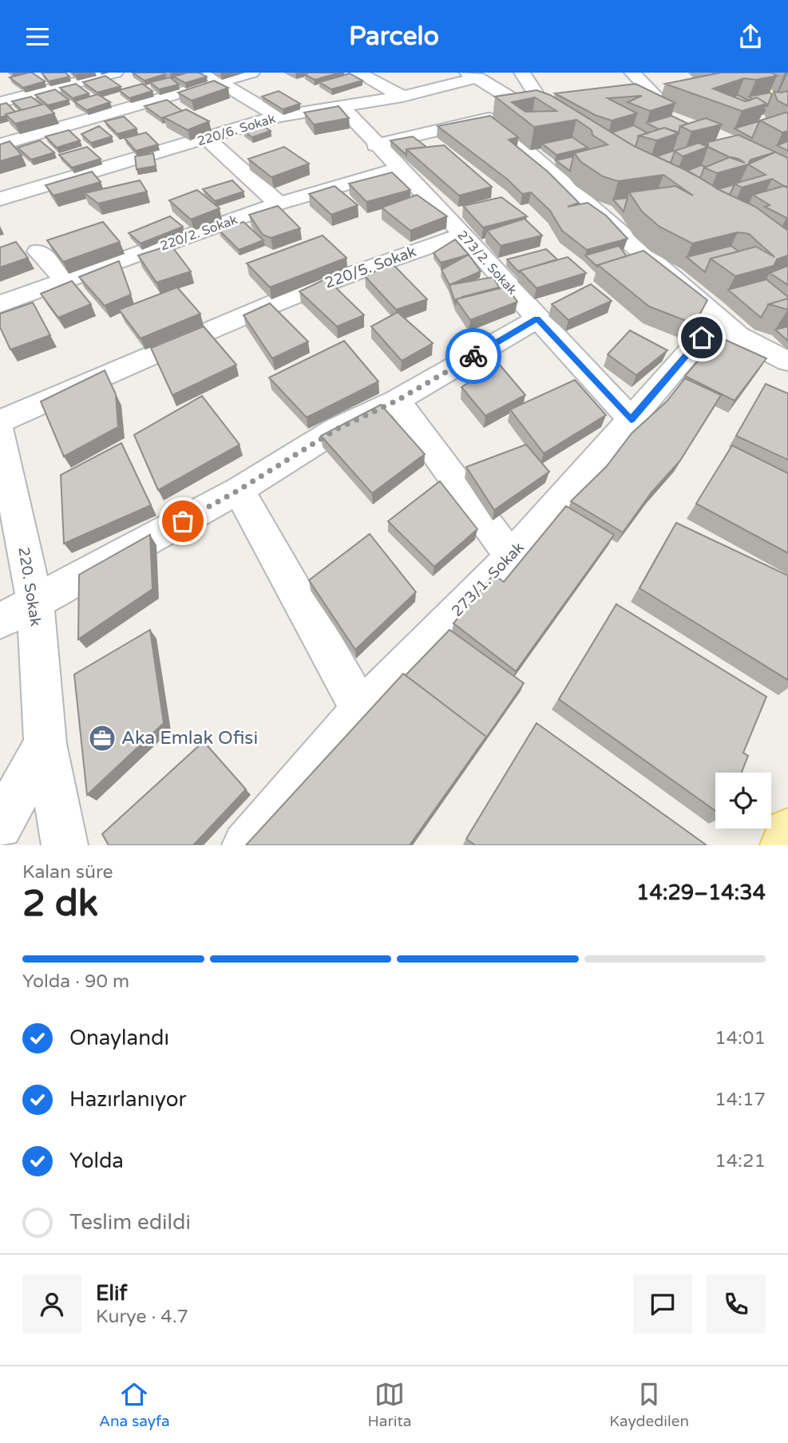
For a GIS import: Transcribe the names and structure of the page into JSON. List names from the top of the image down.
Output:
{
  "streets": {
    "street": [
      "220/6. Sokak",
      "220/2. Sokak",
      "273/2. Sokak",
      "220/5. Sokak",
      "273/1. Sokak",
      "220. Sokak"
    ]
  },
  "crossings": [
    ["220/6. Sokak", "273/2. Sokak"],
    ["220/2. Sokak", "273/2. Sokak"],
    ["273/2. Sokak", "220/5. Sokak"],
    ["273/2. Sokak", "273/1. Sokak"]
  ],
  "places": {
    "office": ["Aka Emlak Ofisi"]
  },
  "page": {
    "header": "Parcelo",
    "heading": ["2 dk", "Kalan süre", "14:29–14:34"],
    "panel": ["Elif", "Kurye · 4.7"],
    "bar": "Yolda · 90 m",
    "list": [
      ["Onaylandı", "14:01"],
      ["Hazırlanıyor", "14:17"],
      ["Yolda", "14:21"],
      "Teslim edildi"
    ],
    "tabs": ["Ana sayfa", "Harita", "Kaydedilen"]
  }
}
